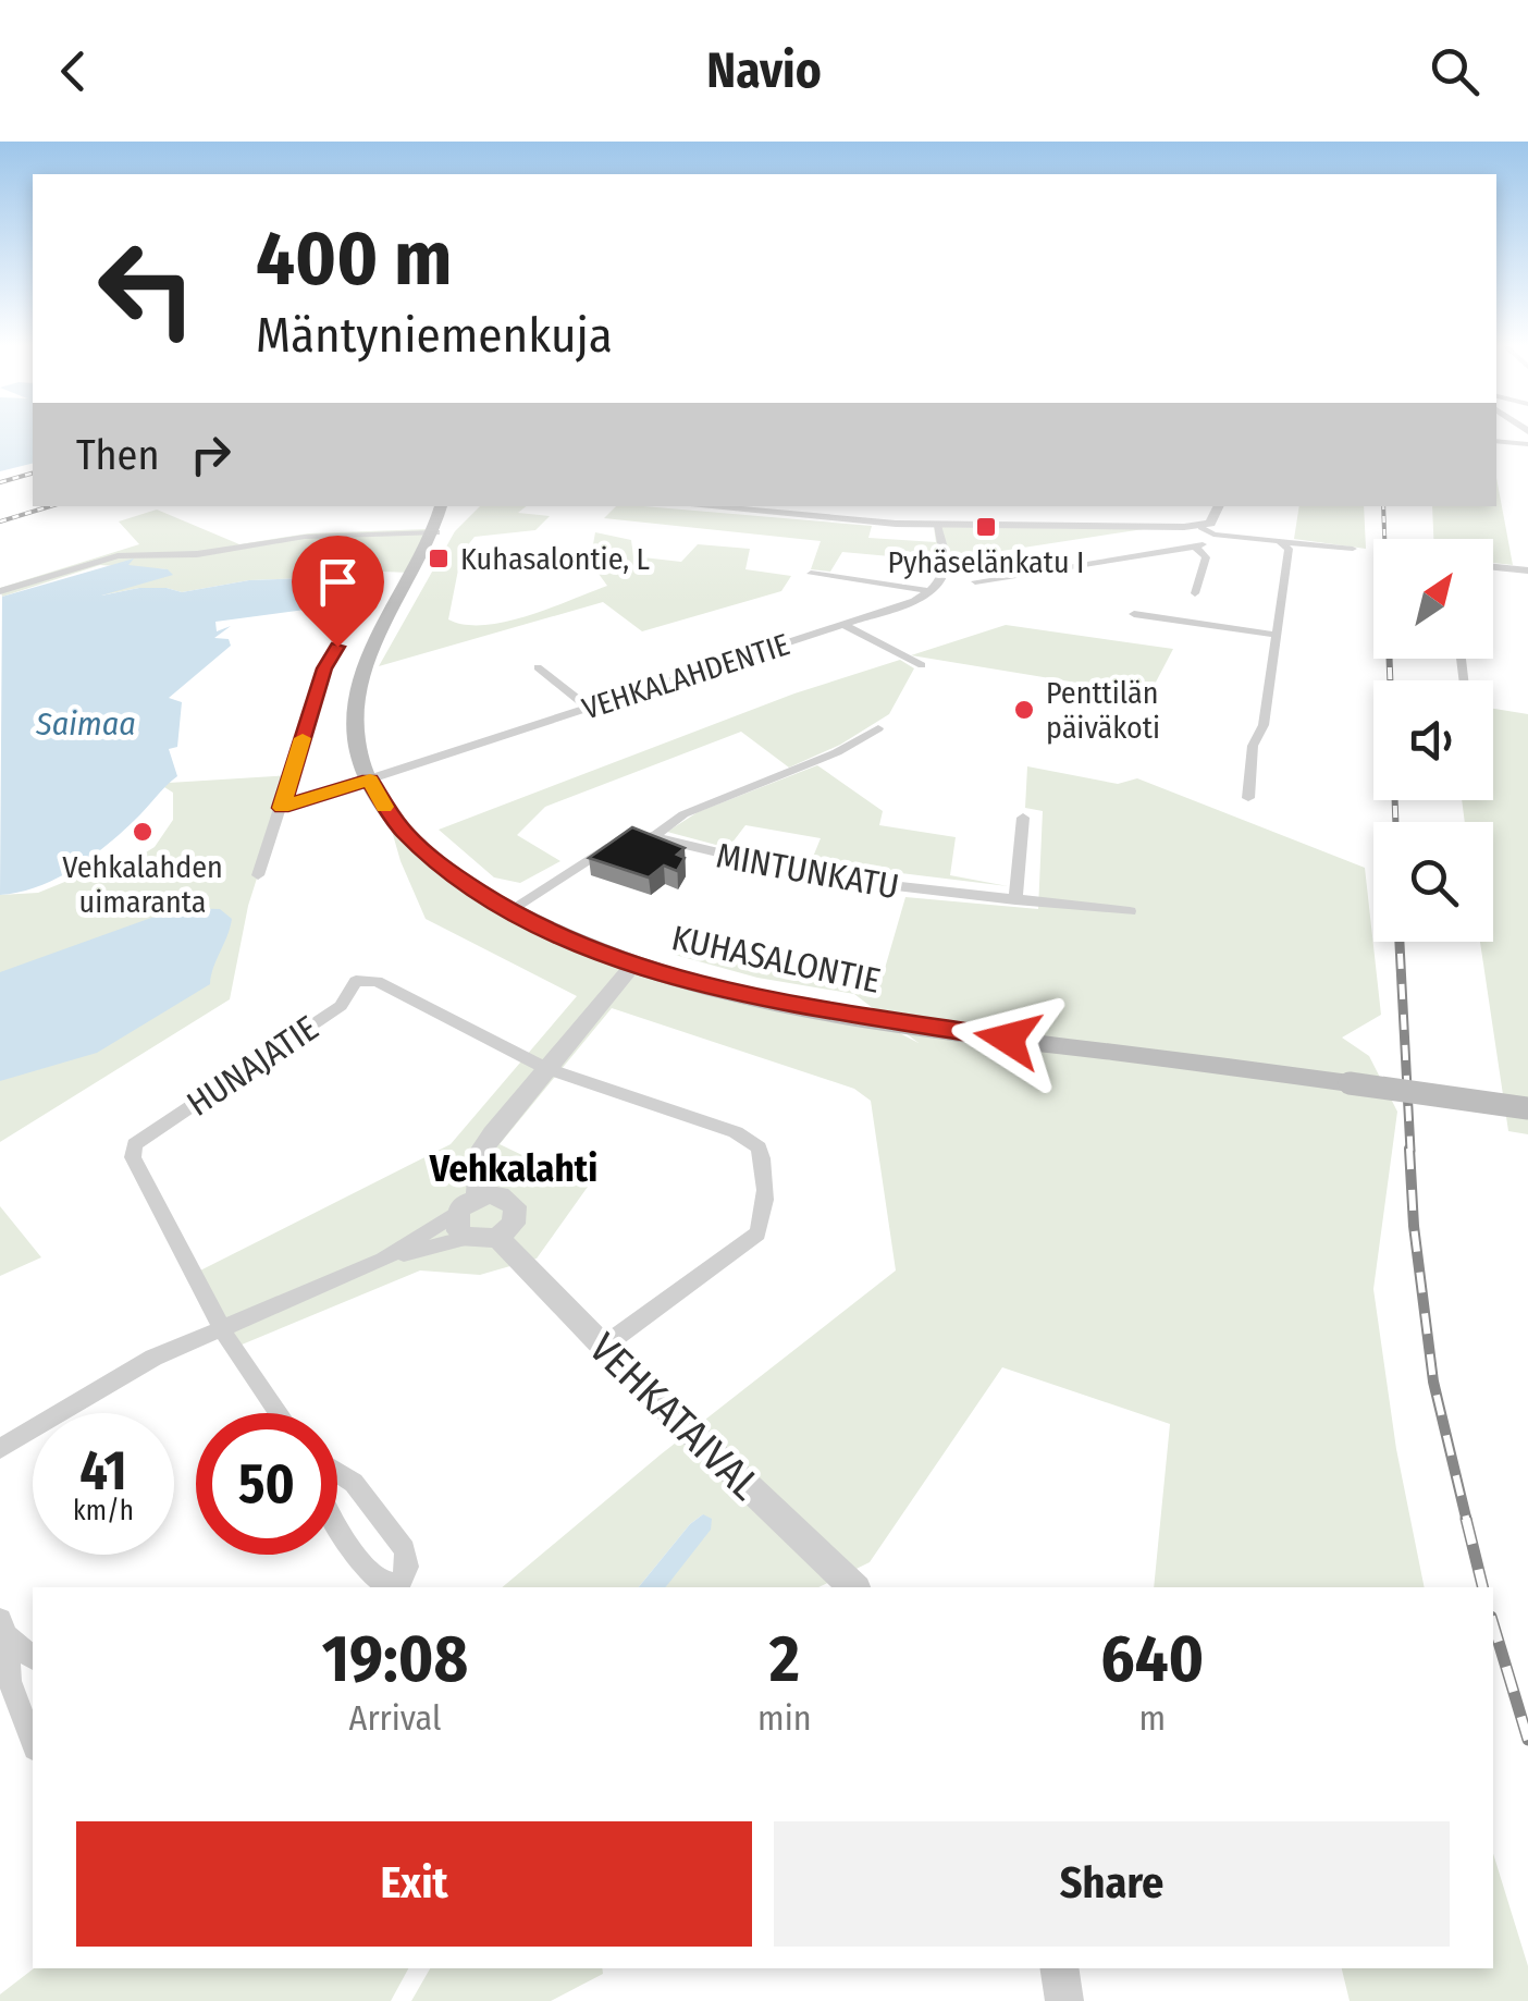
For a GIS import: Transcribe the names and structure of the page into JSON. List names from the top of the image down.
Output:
{
  "streets": {
    "main road": ["KUHASALONTIE"],
    "street": [
      "VEHKALAHDENTIE",
      "MINTUNKATU",
      "HUNAJATIE",
      "VEHKATAIVAL"
    ]
  },
  "crossings": [
    ["VEHKALAHDENTIE", "KUHASALONTIE"],
    ["MINTUNKATU", "KUHASALONTIE"]
  ],
  "districts": ["Vehkalahti"],
  "water": ["Saimaa"],
  "places": {
    "transit": ["Pyhäselänkatu I", "Kuhasalontie, L"],
    "other": ["Penttilän päiväkoti", "Vehkalahden uimaranta"]
  },
  "north": "top right",
  "page": {
    "header": "Navio",
    "turn": ["400 m", "Mäntyniemenkuja"],
    "then": "Then",
    "speed": "41 km/h",
    "limit": "50",
    "eta": [
      "19:08",
      "Arrival",
      "2",
      "min",
      "640",
      "m"
    ],
    "buttons": ["Exit", "Share"]
  }
}
